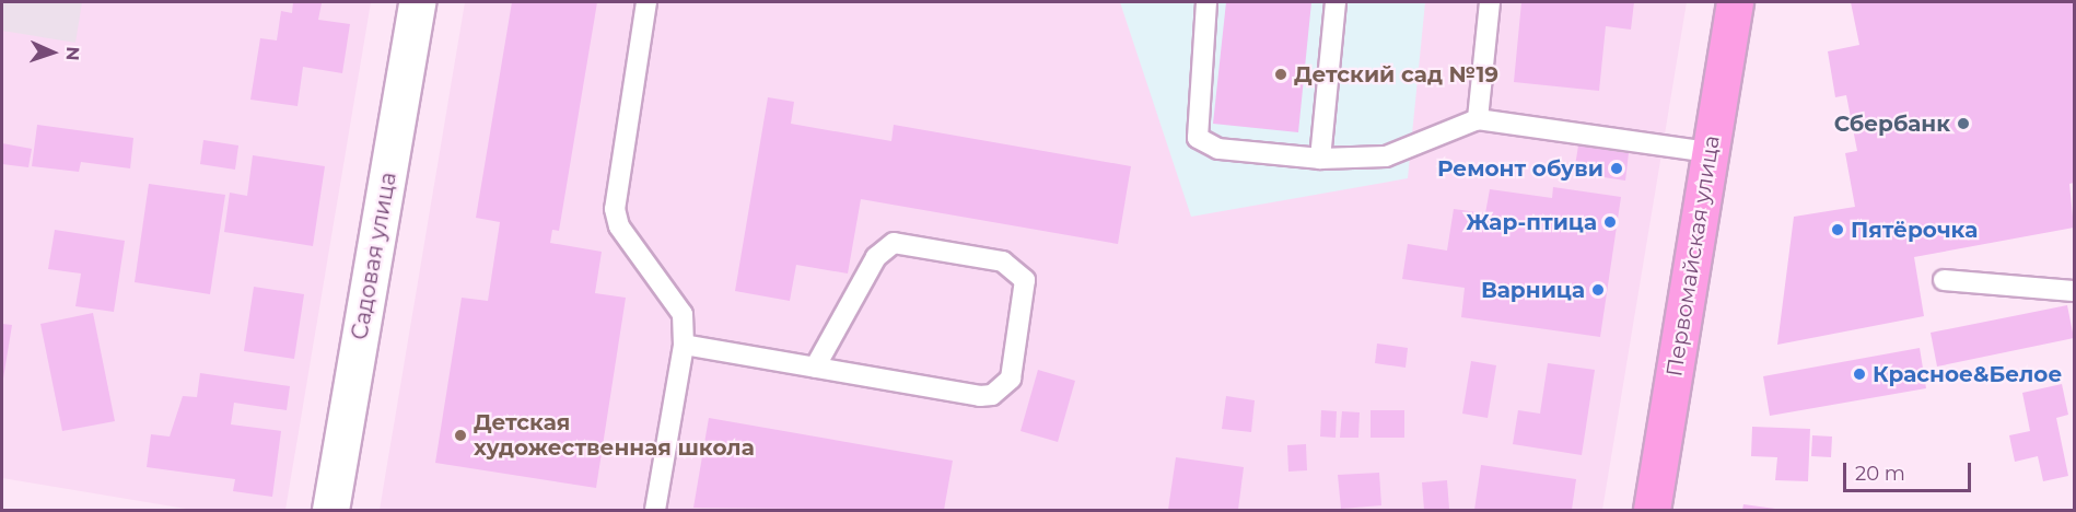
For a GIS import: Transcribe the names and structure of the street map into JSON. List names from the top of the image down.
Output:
{
  "streets": {
    "main road": ["Первомайская улица"],
    "street": ["Садовая улица"]
  },
  "places": [
    "Детский сад №19",
    "Сбербанк",
    "Ремонт обуви",
    "Жар-птица",
    "Пятёрочка",
    "Варница",
    "Красное&Белое",
    "Детская художественная школа"
  ],
  "scale_bar": "20 m",
  "north": "right"
}
